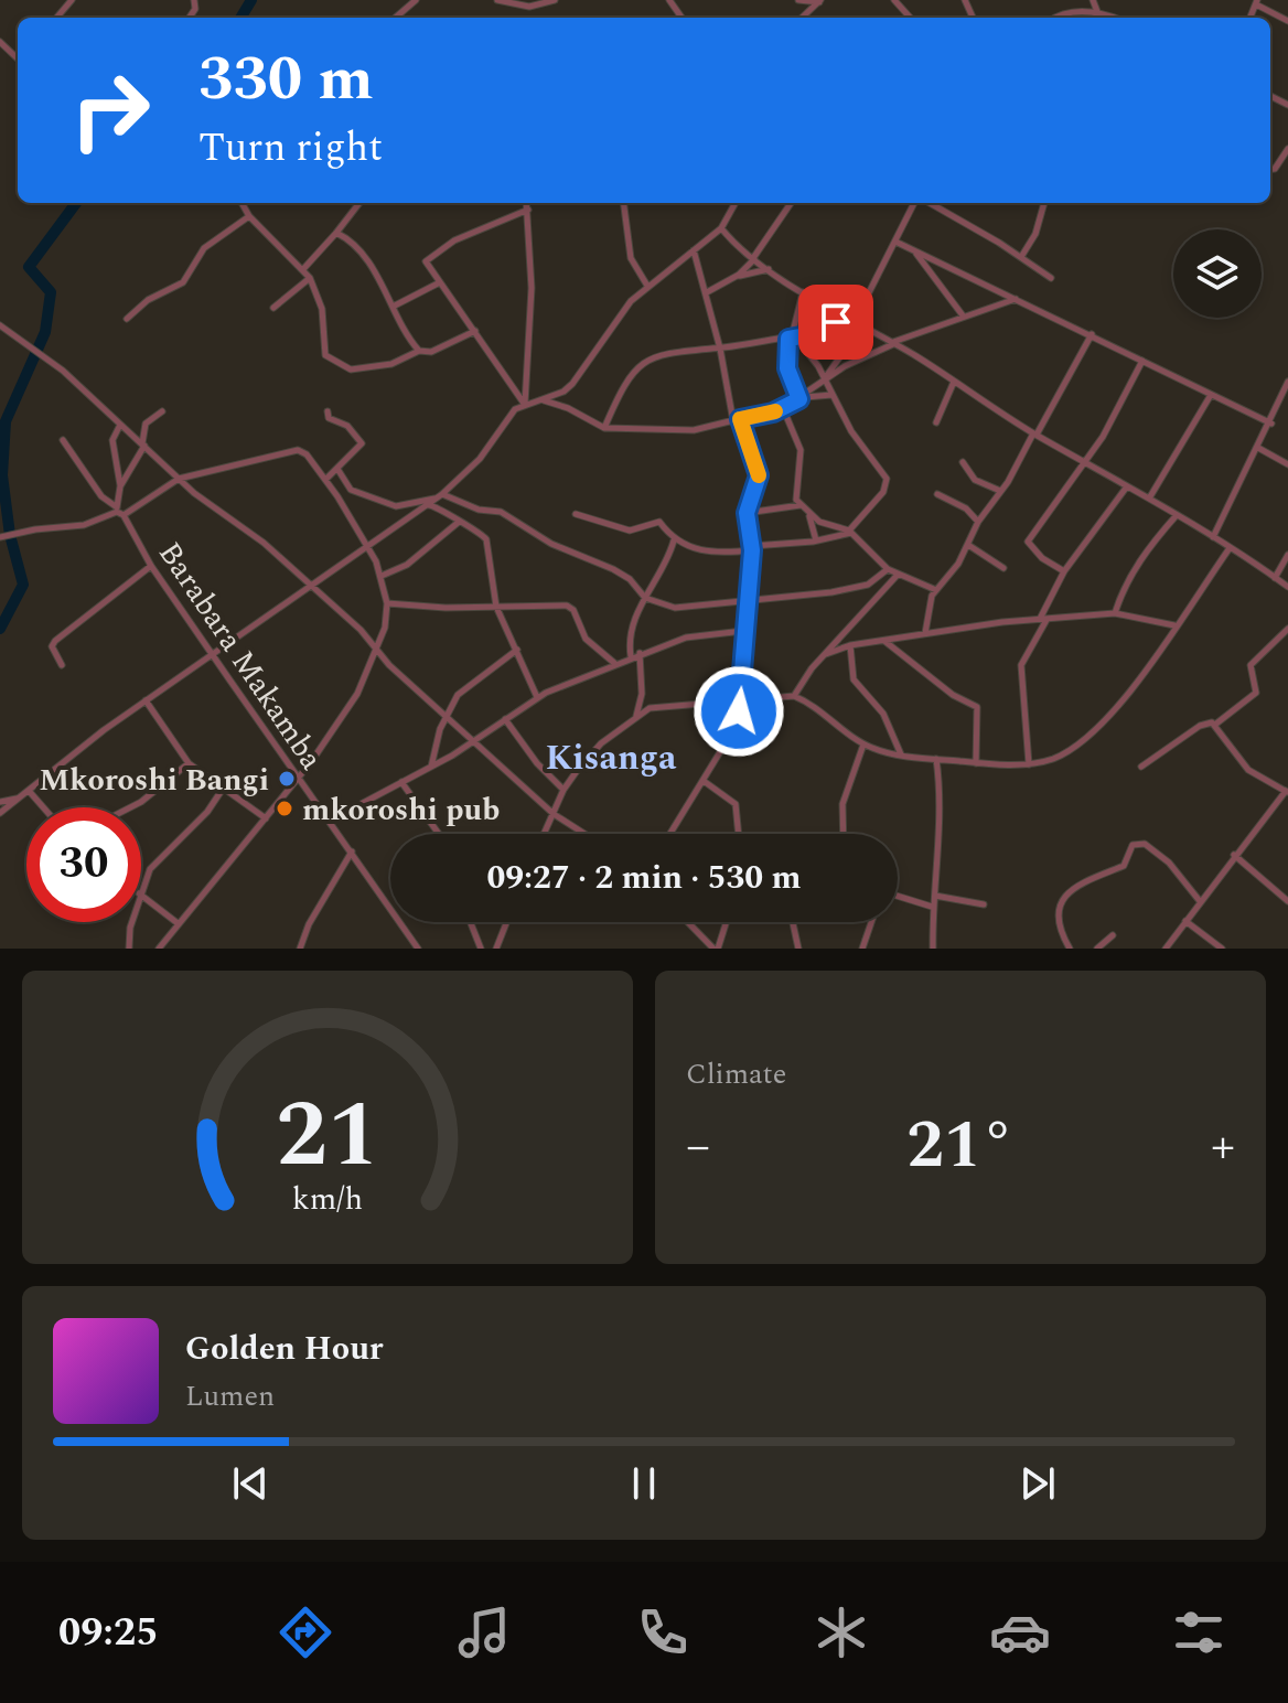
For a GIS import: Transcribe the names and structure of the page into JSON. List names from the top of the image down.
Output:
{
  "streets": {
    "street": ["Barabara Makamba"]
  },
  "districts": ["Kisanga"],
  "places": ["Mkoroshi Bangi", "mkoroshi pub"],
  "page": {
    "turn": ["330 m", "Turn right"],
    "limit": "30",
    "trip": "09:27 · 2 min · 530 m",
    "tile": "Climate",
    "heat": ["−", "21°", "+"],
    "song": ["Golden Hour", "Lumen"],
    "tabs": "09:25",
    "gauge": ["21", "km/h"]
  }
}
